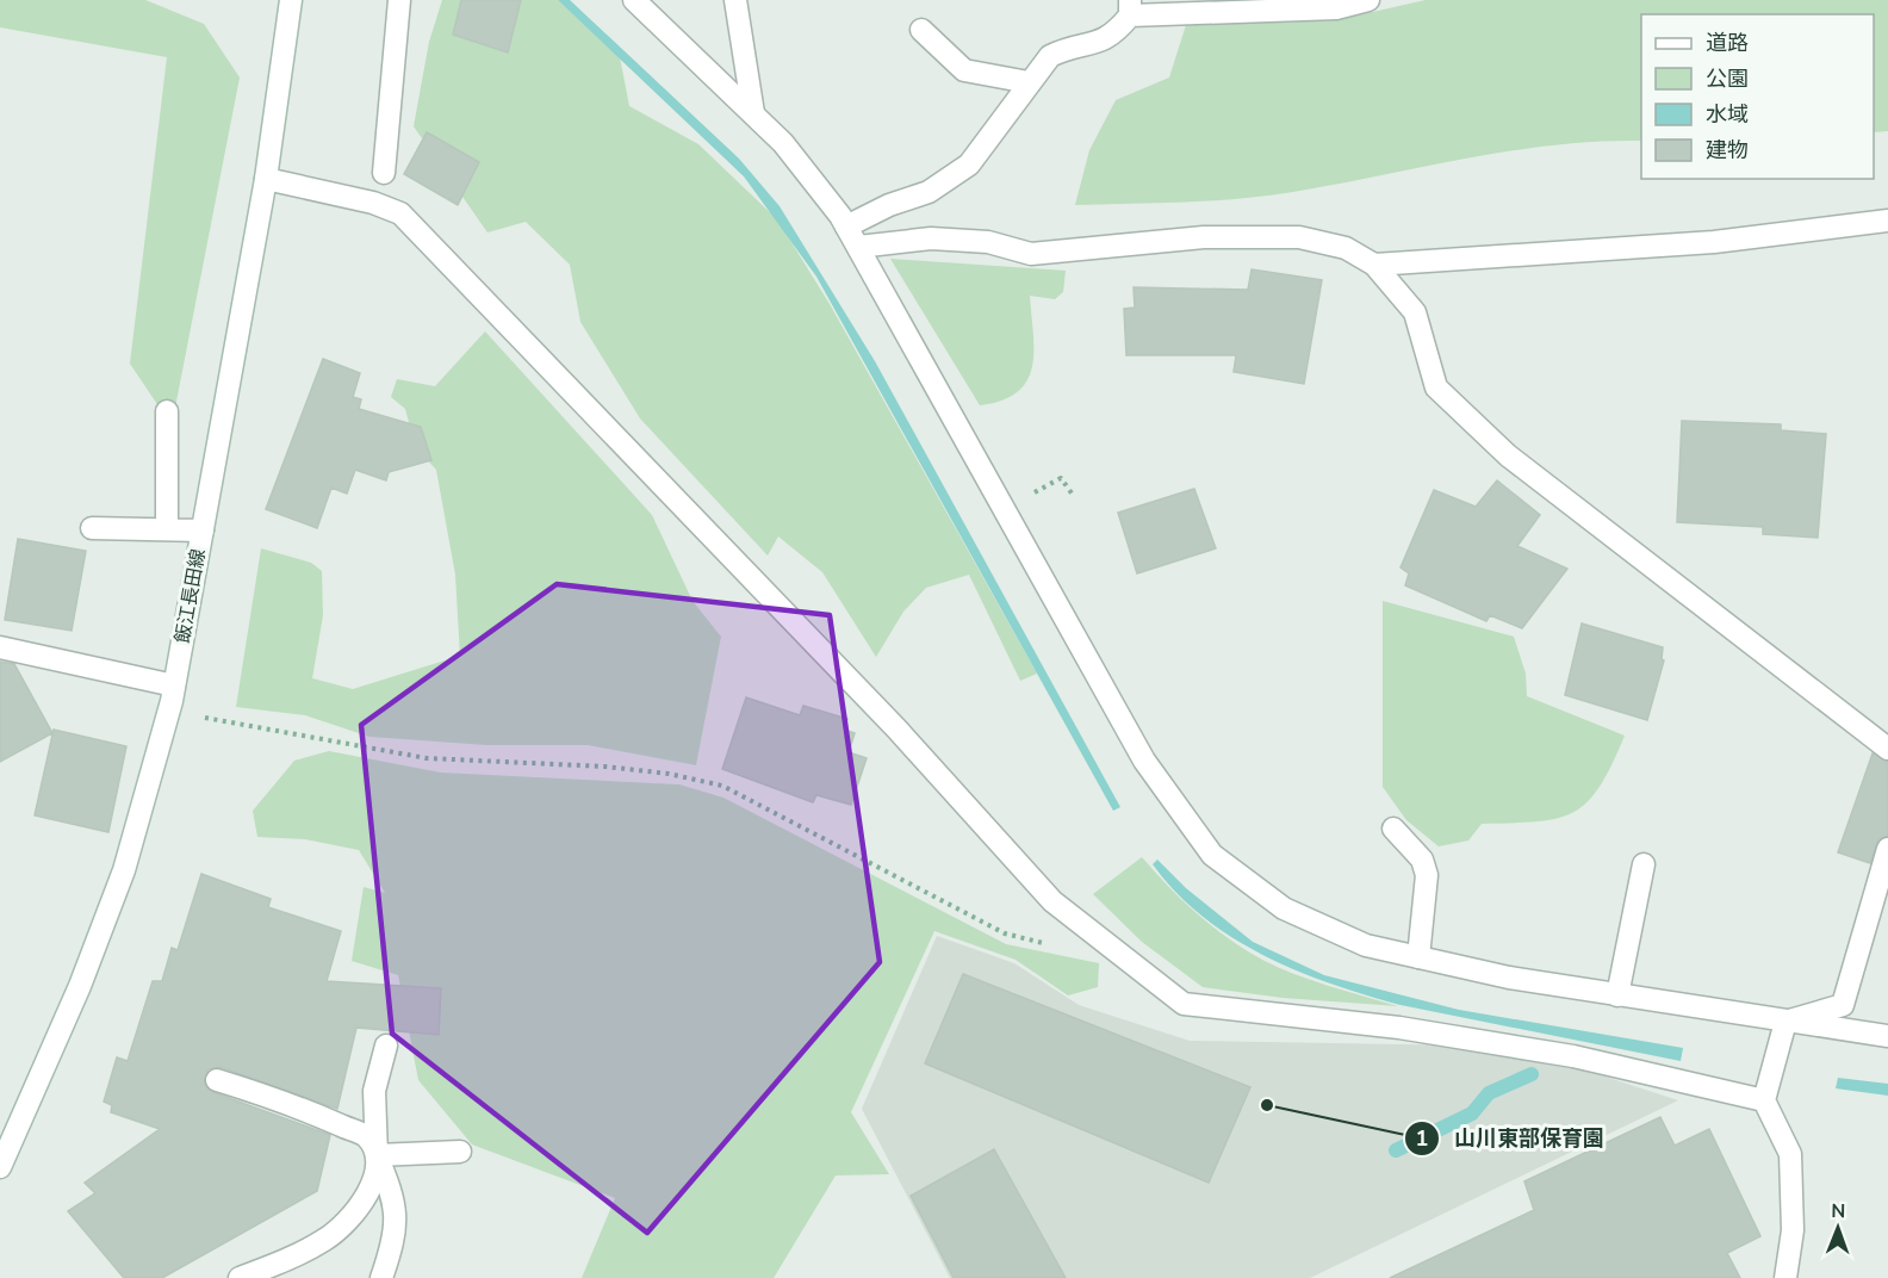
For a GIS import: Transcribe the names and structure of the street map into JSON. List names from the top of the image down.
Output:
{
  "streets": {
    "street": ["飯江長田線"]
  },
  "places": ["山川東部保育園"],
  "legend": [
    "道路",
    "公園",
    "水域",
    "建物"
  ],
  "north": "top"
}
